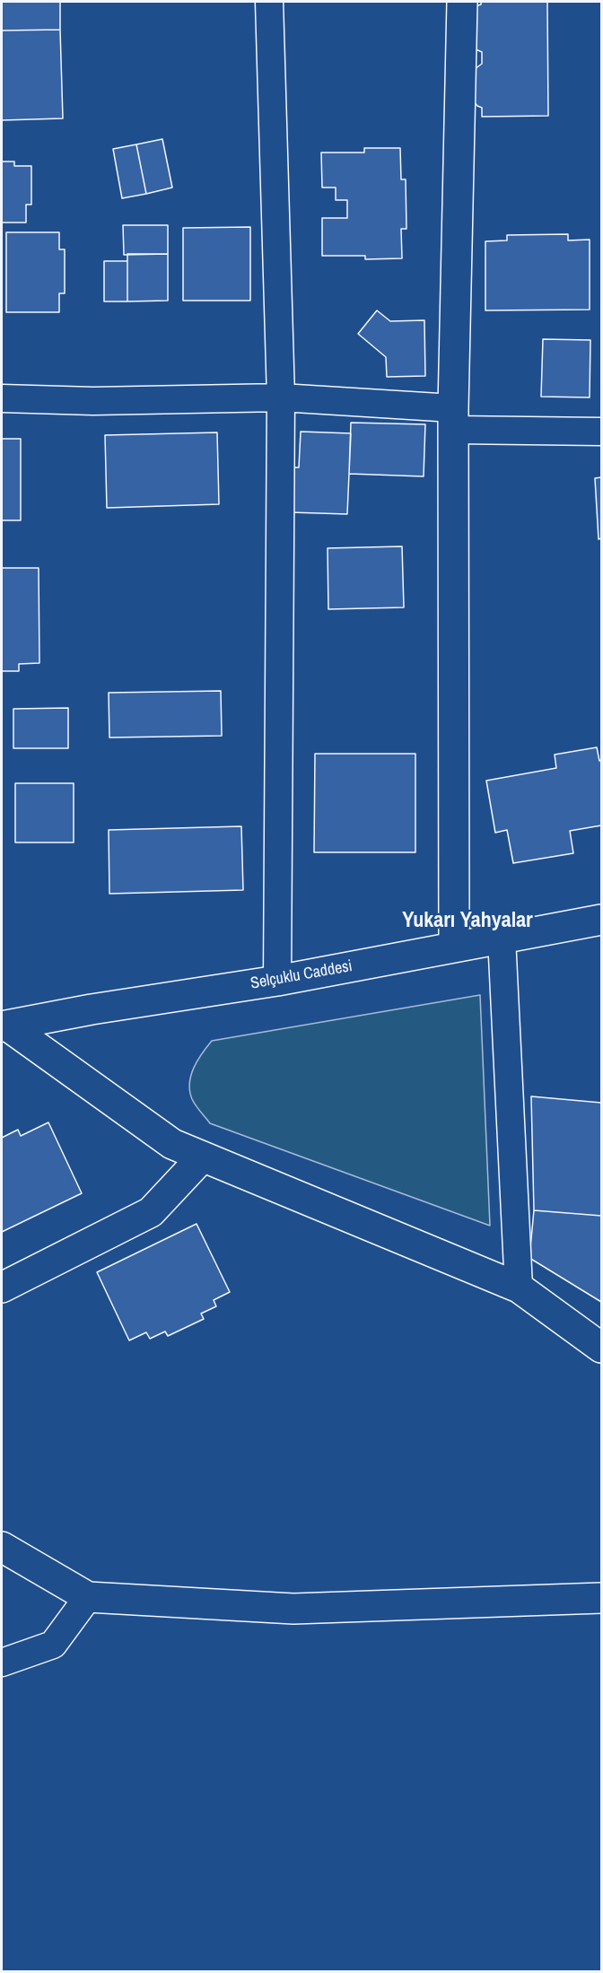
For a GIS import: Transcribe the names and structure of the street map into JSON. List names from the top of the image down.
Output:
{
  "streets": {
    "street": ["Selçuklu Caddesi"]
  },
  "districts": ["Yukarı Yahyalar"]
}
